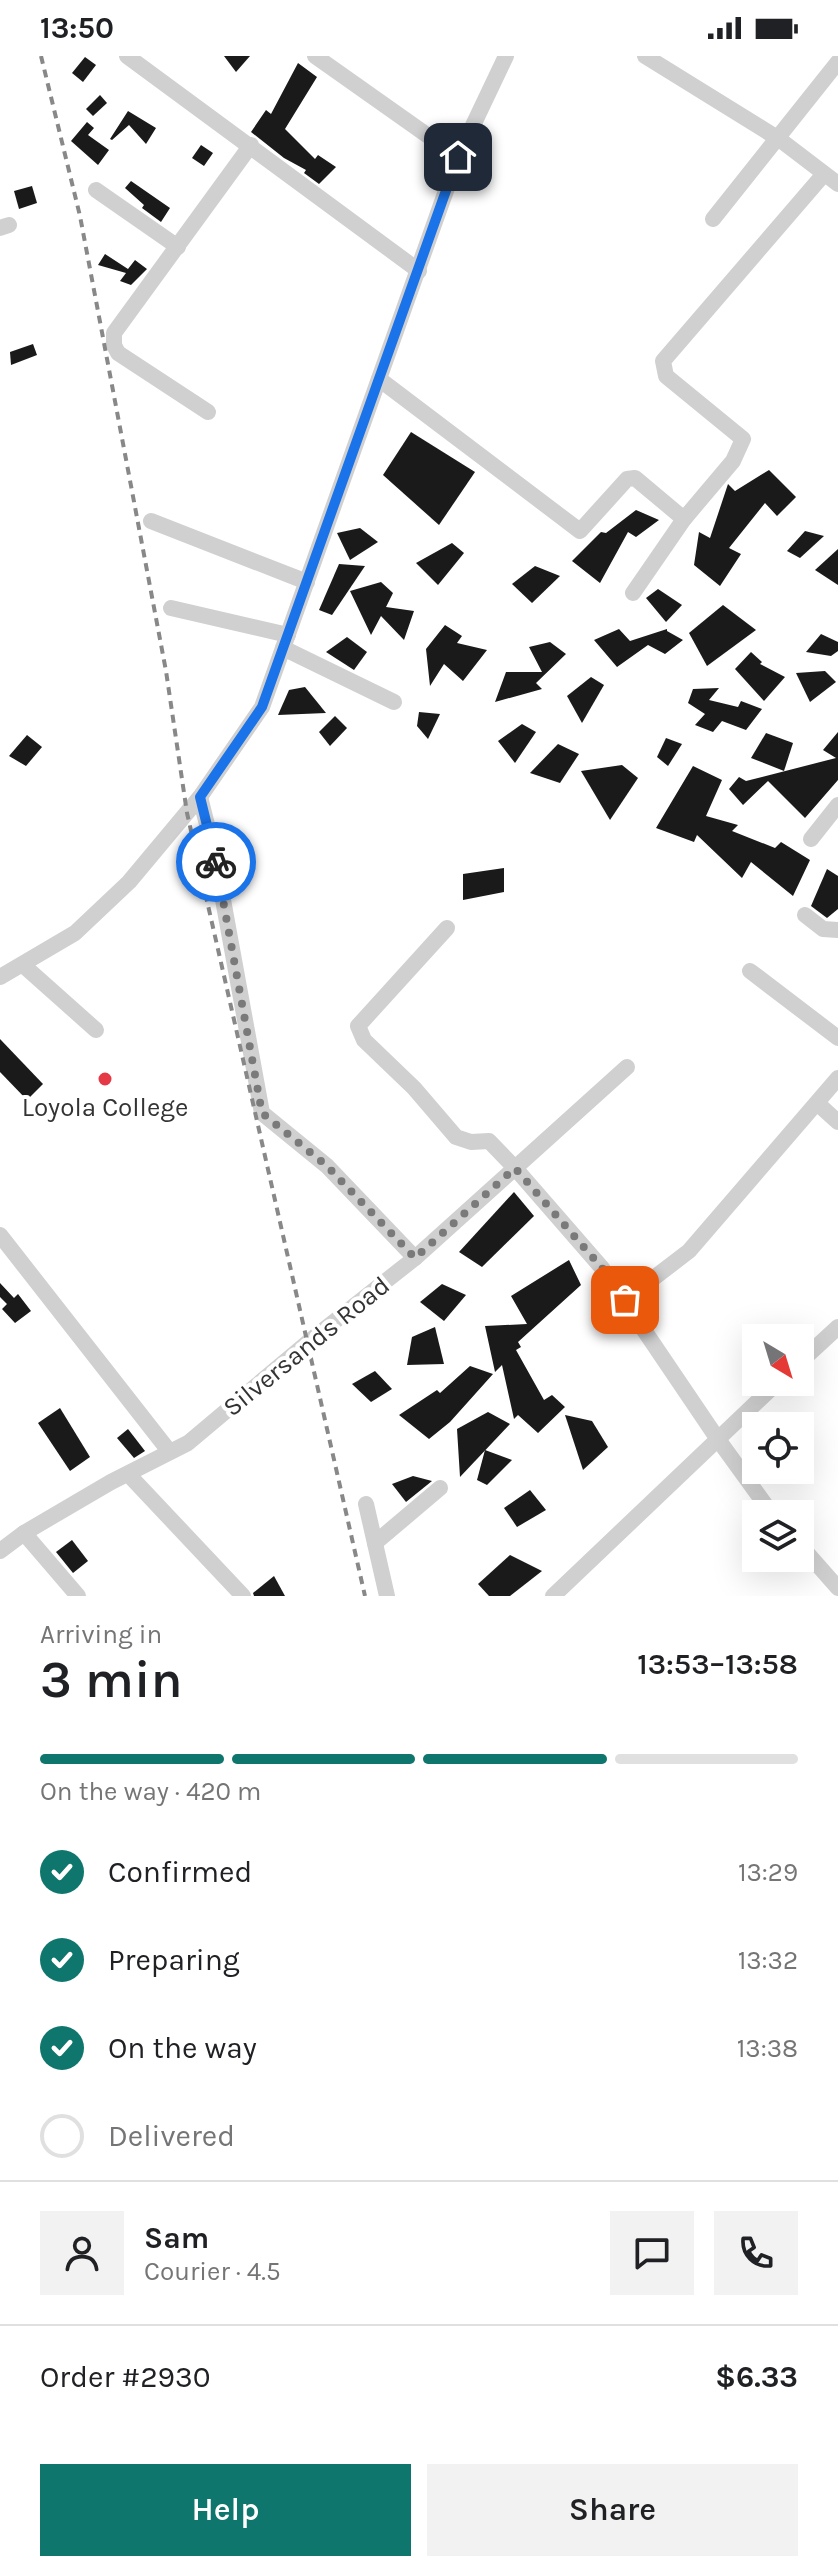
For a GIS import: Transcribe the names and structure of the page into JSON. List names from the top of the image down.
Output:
{
  "streets": {
    "street": ["Silversands Road"]
  },
  "places": ["Loyola College"],
  "north": "bottom right",
  "page": {
    "status": "13:50",
    "heading": ["3 min", "Arriving in", "13:53–13:58"],
    "panel": [
      "Sam",
      "Courier · 4.5",
      "Order #2930",
      "$6.33"
    ],
    "bar": "On the way · 420 m",
    "list": [
      ["Confirmed", "13:29"],
      ["Preparing", "13:32"],
      ["On the way", "13:38"],
      "Delivered"
    ],
    "buttons": ["Help", "Share"]
  }
}
